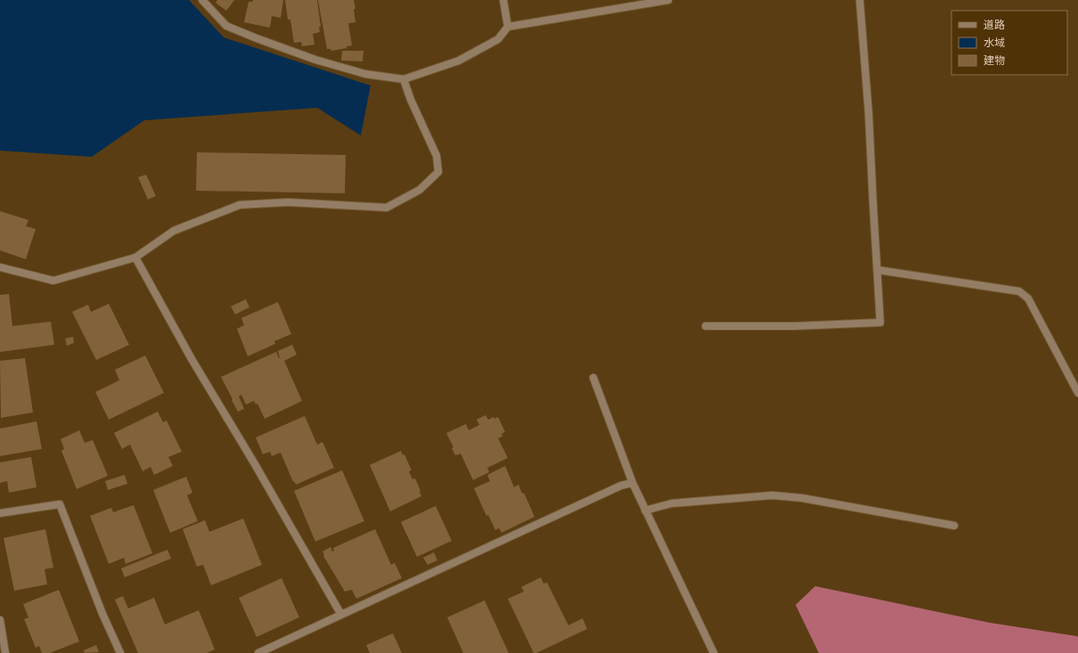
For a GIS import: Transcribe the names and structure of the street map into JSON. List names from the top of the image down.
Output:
{
  "legend": ["道路", "水域", "建物"]
}
